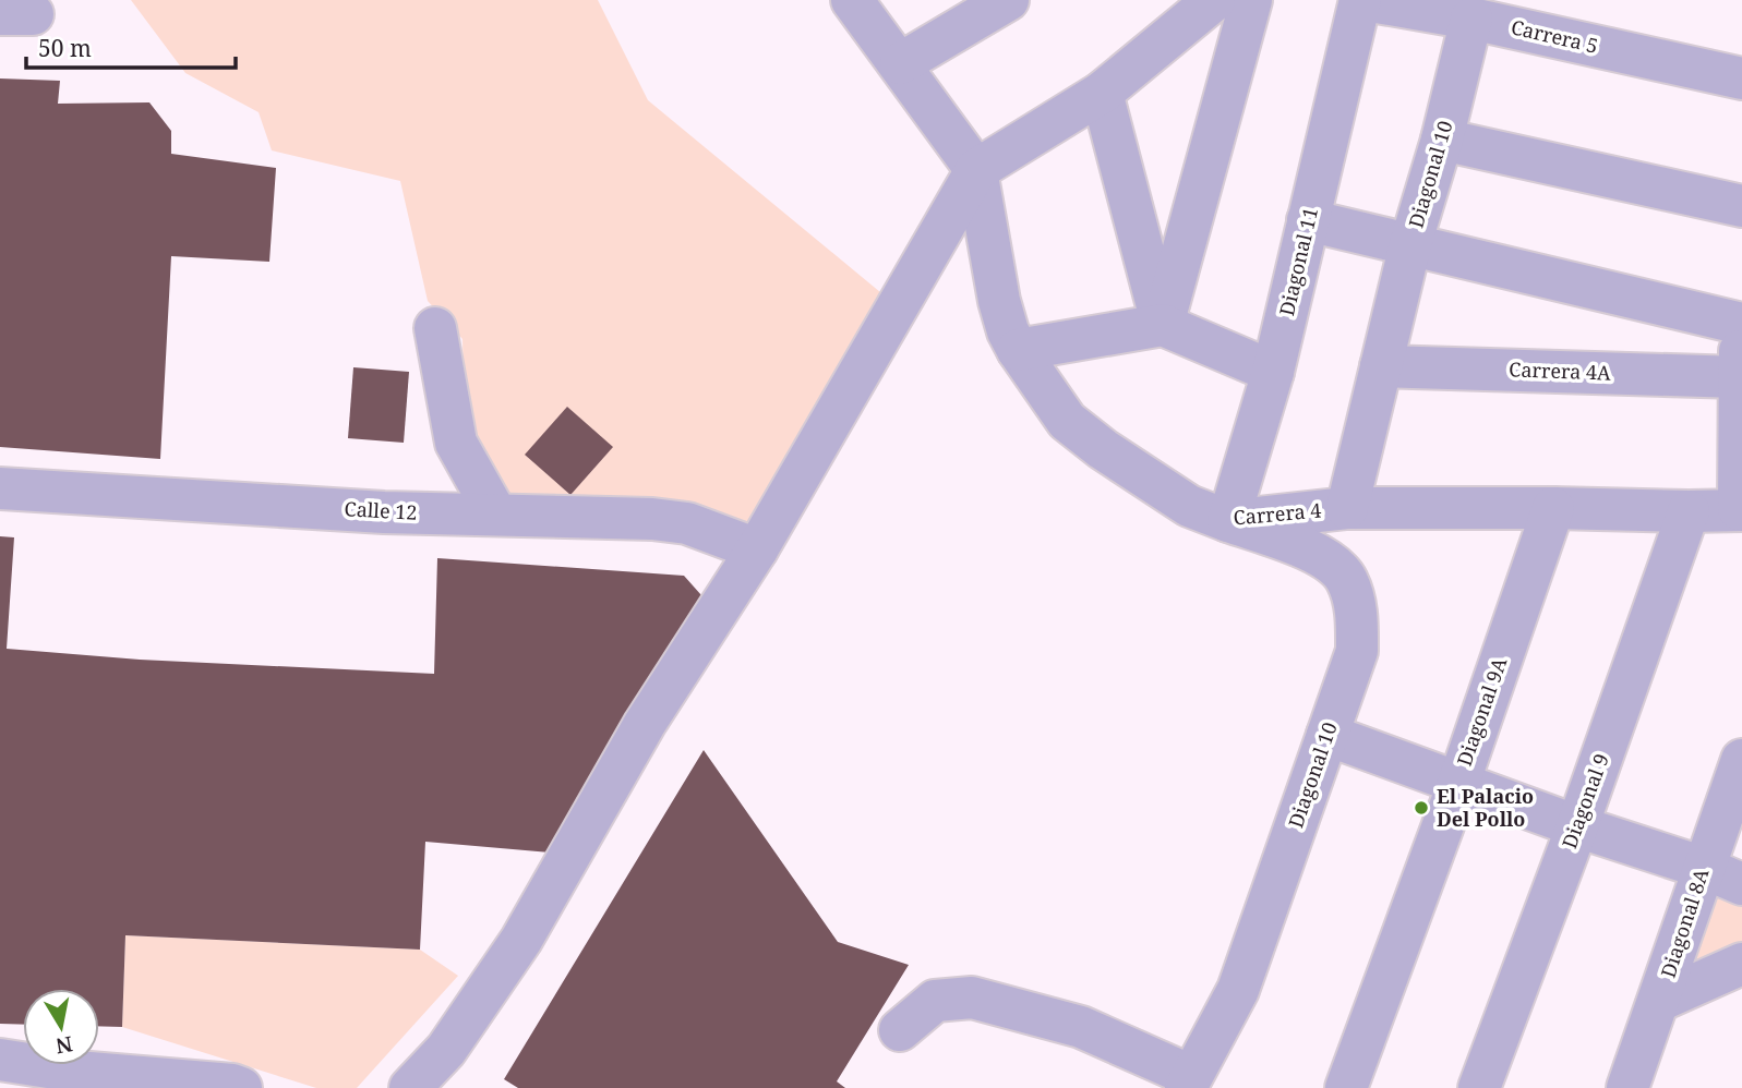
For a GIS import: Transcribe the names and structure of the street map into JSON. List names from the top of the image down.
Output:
{
  "streets": {
    "street": [
      "Carrera 5",
      "Diagonal 10",
      "Diagonal 11",
      "Carrera 4A",
      "Calle 12",
      "Carrera 4",
      "Diagonal 9A",
      "Diagonal 9",
      "Diagonal 8A"
    ]
  },
  "crossings": [
    ["Carrera 5", "Diagonal 10"],
    ["Carrera 5", "Diagonal 11"],
    ["Diagonal 10", "Diagonal 11"],
    ["Diagonal 10", "Carrera 4A"],
    ["Diagonal 10", "Carrera 4"],
    ["Diagonal 11", "Carrera 4"],
    ["Carrera 4", "Diagonal 9A"],
    ["Carrera 4", "Diagonal 9"]
  ],
  "places": ["El Palacio Del Pollo"],
  "scale_bar": "50 m",
  "north": "bottom"
}
